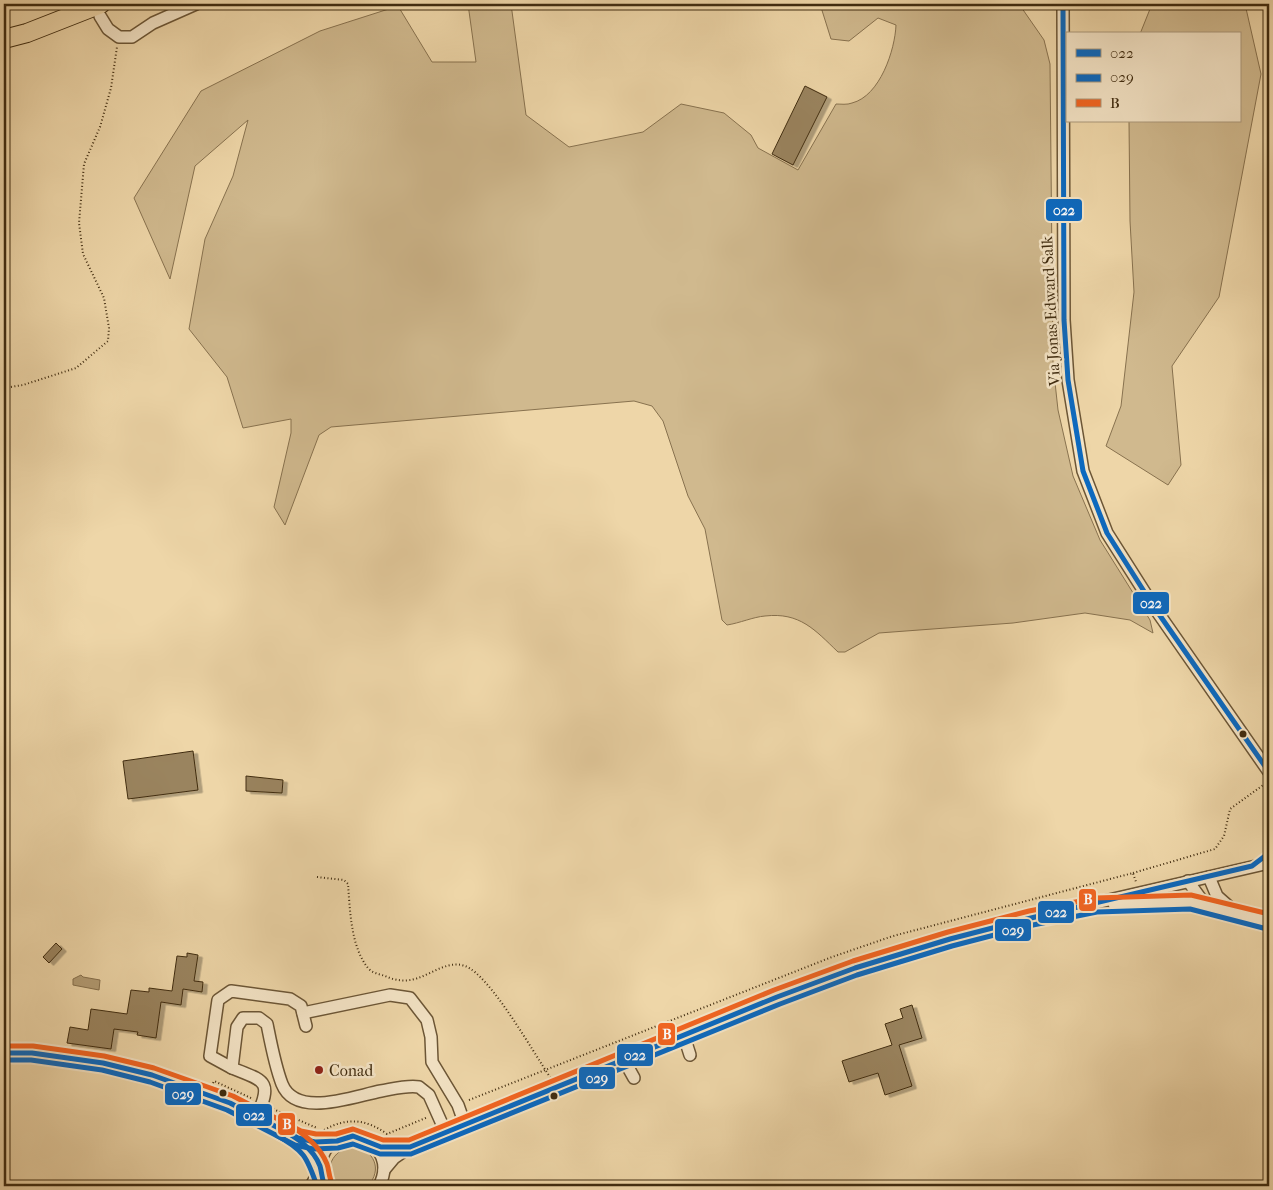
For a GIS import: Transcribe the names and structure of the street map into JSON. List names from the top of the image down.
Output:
{
  "streets": {
    "street": ["Via Jonas Edward Salk"]
  },
  "places": ["Conad"],
  "lines": ["transit line 022", "transit line B", "transit line 029"],
  "legend": ["022", "029", "B"]
}
